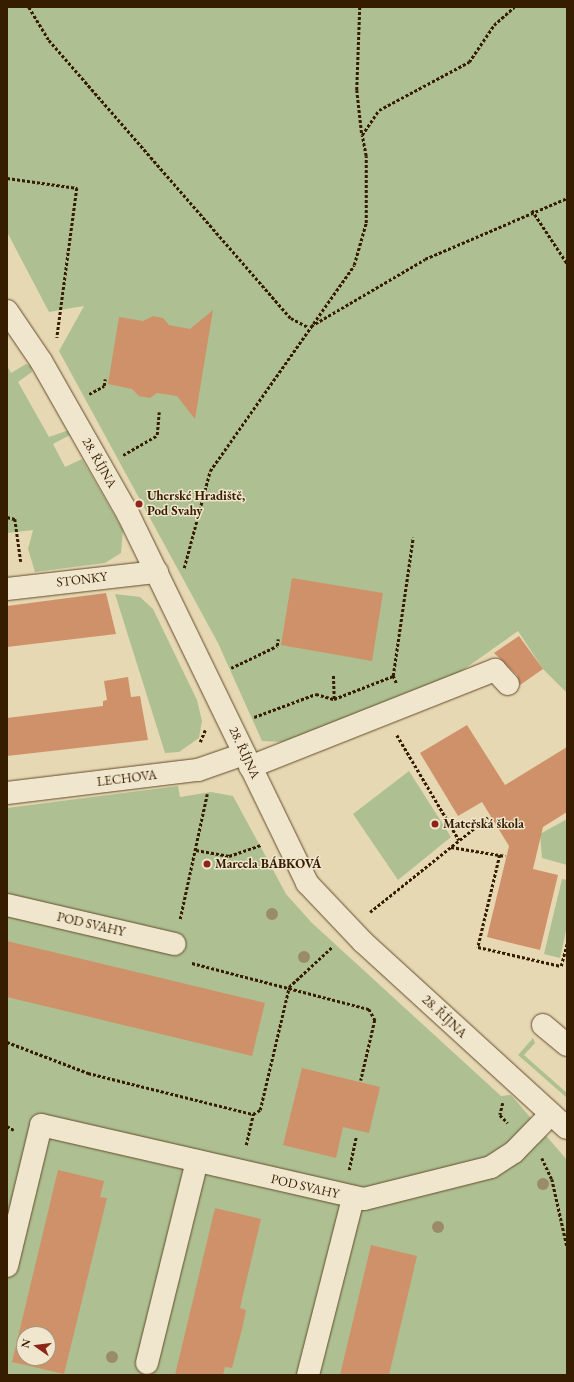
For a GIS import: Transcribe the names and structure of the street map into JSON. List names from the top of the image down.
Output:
{
  "streets": {
    "street": [
      "28. ŘÍJNA",
      "STONKY",
      "LECHOVA",
      "POD SVAHY"
    ]
  },
  "crossings": [
    ["28. ŘÍJNA", "STONKY"],
    ["28. ŘÍJNA", "LECHOVA"],
    ["28. ŘÍJNA", "POD SVAHY"]
  ],
  "places": ["Uherské Hradiště, Pod Svahy", "Mateřská škola", "Marcela BÁBKOVÁ"],
  "north": "left"
}
